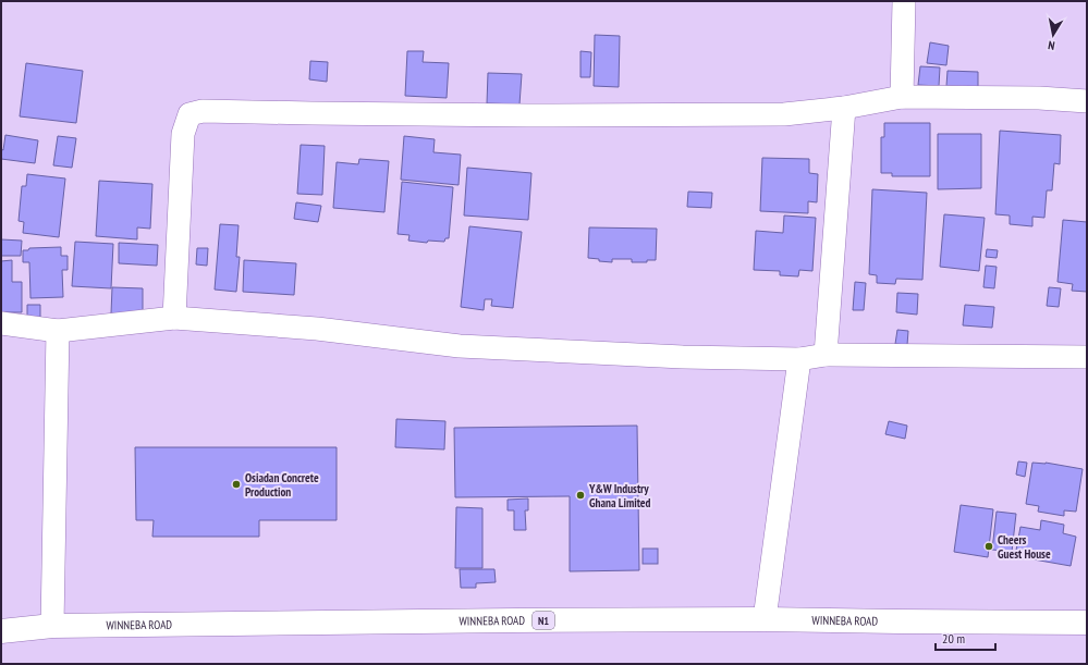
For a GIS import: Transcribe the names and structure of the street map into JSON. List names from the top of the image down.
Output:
{
  "streets": {
    "highway": ["WINNEBA ROAD", "N1"]
  },
  "places": ["Osiadan Concrete Production", "Y&W Industry Ghana Limited", "Cheers Guest House"],
  "scale_bar": "20 m",
  "north": "bottom"
}
